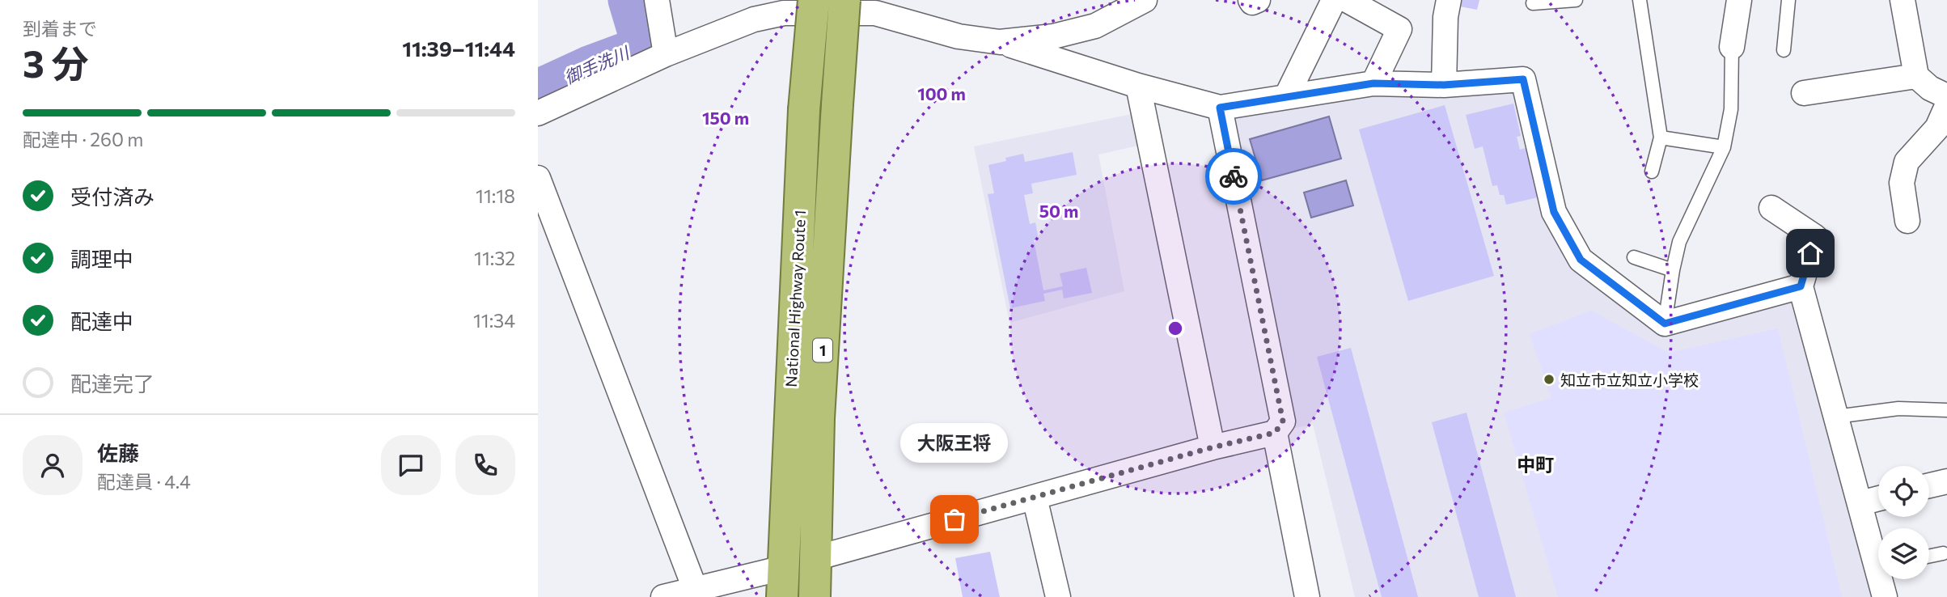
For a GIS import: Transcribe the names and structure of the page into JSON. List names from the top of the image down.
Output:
{
  "streets": {
    "highway": ["National Highway Route 1", "1"]
  },
  "districts": ["中町"],
  "water": ["御手洗川"],
  "places": ["知立市立知立小学校", "大阪王将"],
  "page": {
    "heading": ["3 分", "到着まで", "11:39–11:44"],
    "panel": ["佐藤", "配達員 · 4.4"],
    "bar": "配達中 · 260 m",
    "list": [
      ["受付済み", "11:18"],
      ["調理中", "11:32"],
      ["配達中", "11:34"],
      "配達完了"
    ],
    "bubble": "大阪王将"
  },
  "rings": ["100 m", "150 m", "50 m"]
}
